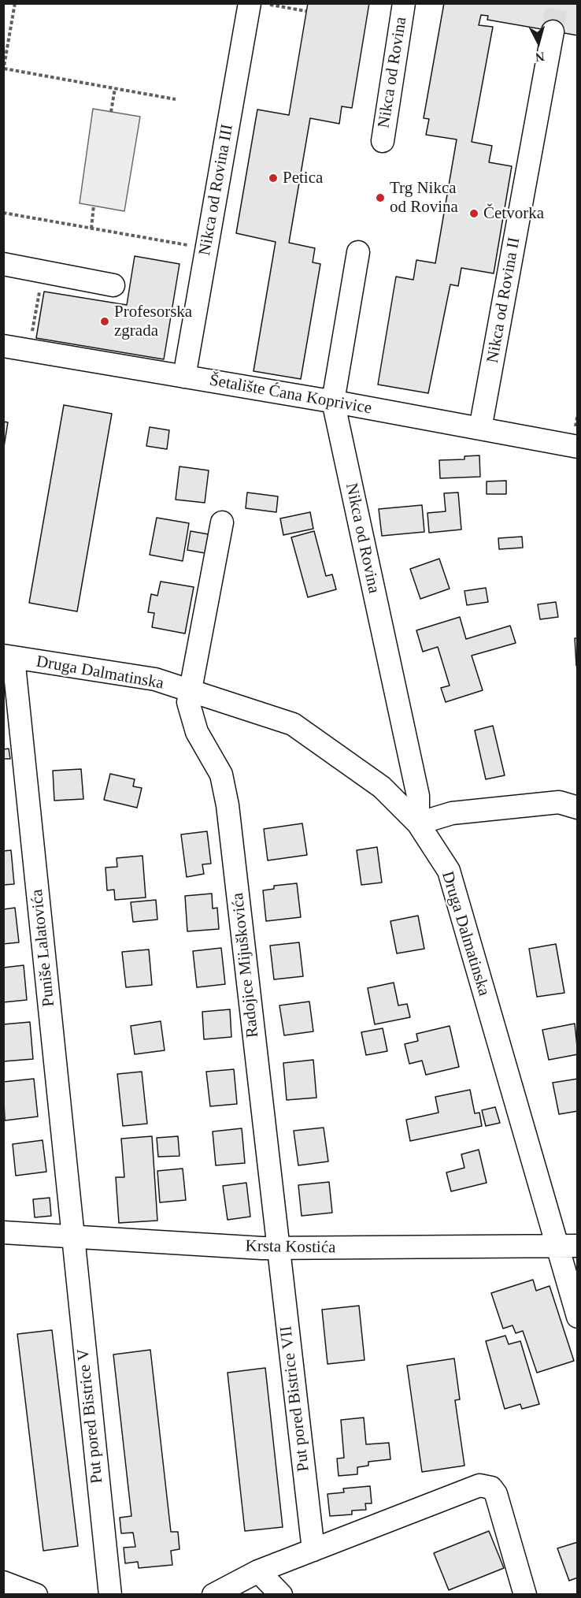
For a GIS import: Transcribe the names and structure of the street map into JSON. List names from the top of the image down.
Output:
{
  "streets": {
    "street": [
      "Nikca od Rovina",
      "Nikca od Rovina III",
      "Nikca od Rovina II",
      "Šetalište Ćana Koprivice",
      "Druga Dalmatinska",
      "Puniše Lalatovića",
      "Radojice Mijuškovića",
      "Krsta Kostića",
      "Put pored Bistrice VII",
      "Put pored Bistrice V"
    ]
  },
  "crossings": [
    ["Nikca od Rovina", "Šetalište Ćana Koprivice"],
    ["Nikca od Rovina", "Druga Dalmatinska"],
    ["Nikca od Rovina III", "Šetalište Ćana Koprivice"],
    ["Nikca od Rovina II", "Šetalište Ćana Koprivice"],
    ["Druga Dalmatinska", "Puniše Lalatovića"],
    ["Druga Dalmatinska", "Radojice Mijuškovića"],
    ["Druga Dalmatinska", "Krsta Kostića"],
    ["Puniše Lalatovića", "Krsta Kostića"],
    ["Puniše Lalatovića", "Put pored Bistrice V"],
    ["Radojice Mijuškovića", "Krsta Kostića"],
    ["Radojice Mijuškovića", "Put pored Bistrice VII"],
    ["Krsta Kostića", "Put pored Bistrice VII"],
    ["Krsta Kostića", "Put pored Bistrice V"]
  ],
  "places": [
    "Petica",
    "Trg Nikca od Rovina",
    "Četvorka",
    "Profesorska zgrada"
  ],
  "north": "bottom"
}
